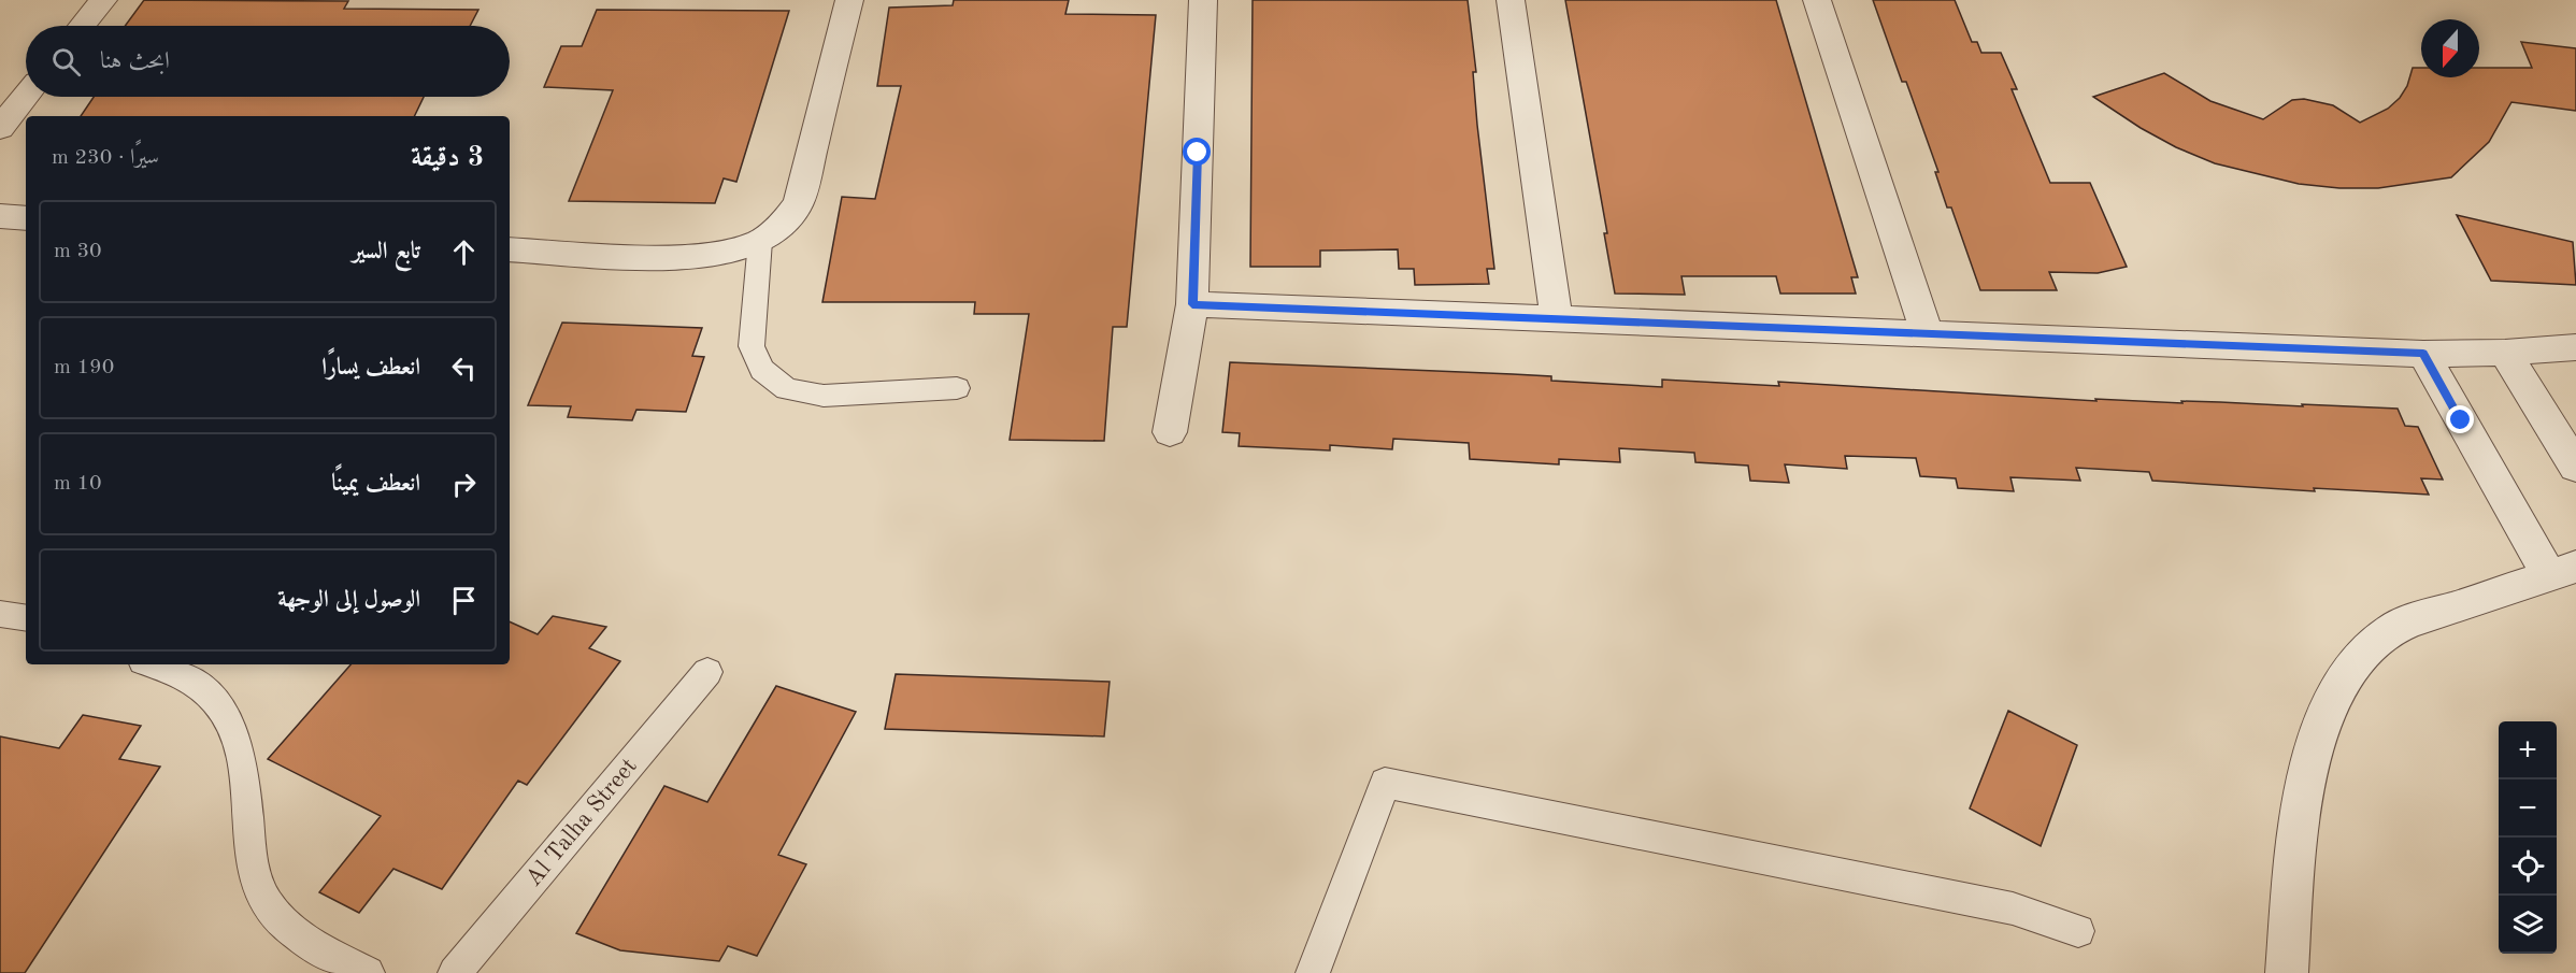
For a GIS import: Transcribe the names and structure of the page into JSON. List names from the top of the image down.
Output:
{
  "streets": {
    "lane": ["Al Talha Street"]
  },
  "north": "bottom",
  "page": {
    "search": "ابحث هنا",
    "heading": ["3 دقيقة", "سيرًا · 230 m"],
    "list": [
      ["تابع السير", "30 m"],
      ["انعطف يسارًا", "190 m"],
      ["انعطف يمينًا", "10 m"],
      "الوصول إلى الوجهة"
    ],
    "map_buttons": ["+", "−"]
  }
}
